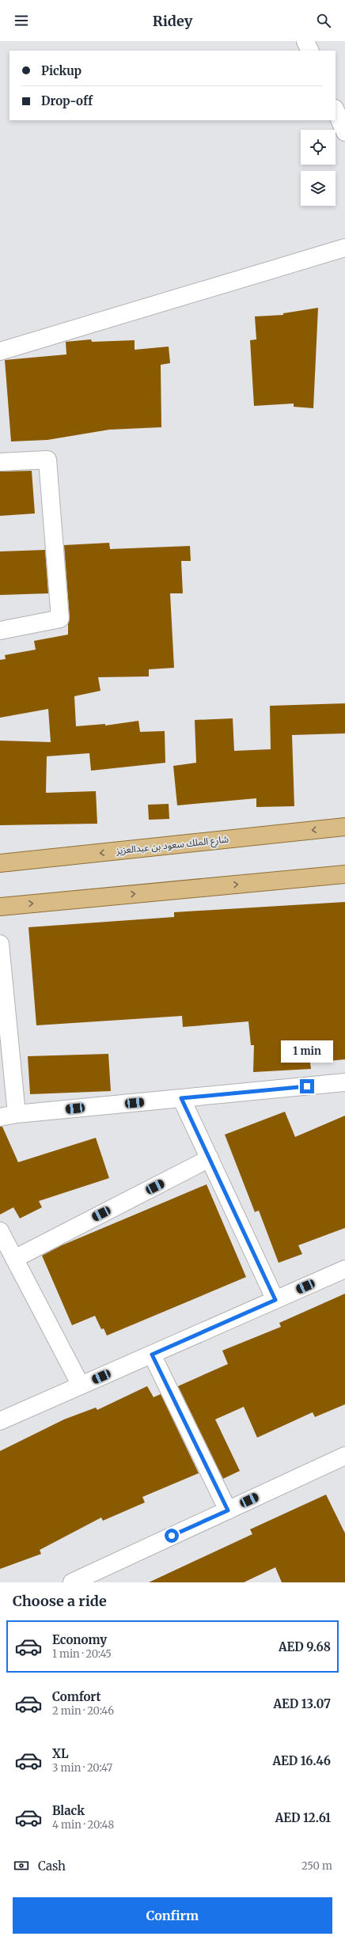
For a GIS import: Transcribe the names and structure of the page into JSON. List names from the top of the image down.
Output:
{
  "streets": {
    "main road": ["شارع الملك سعود بن عبدالعزيز"]
  },
  "page": {
    "header": "Ridey",
    "banner": ["Pickup", "Drop-off"],
    "bubble": "1 min",
    "heading": "Choose a ride",
    "list": [
      {
        "name": "Economy",
        "note": "1 min · 20:45",
        "value": "AED 9.68"
      },
      {
        "name": "Comfort",
        "note": "2 min · 20:46",
        "value": "AED 13.07"
      },
      {
        "name": "XL",
        "note": "3 min · 20:47",
        "value": "AED 16.46"
      },
      {
        "name": "Black",
        "note": "4 min · 20:48",
        "value": "AED 12.61"
      }
    ],
    "pay": ["Cash", "250 m"],
    "buttons": "Confirm"
  }
}
